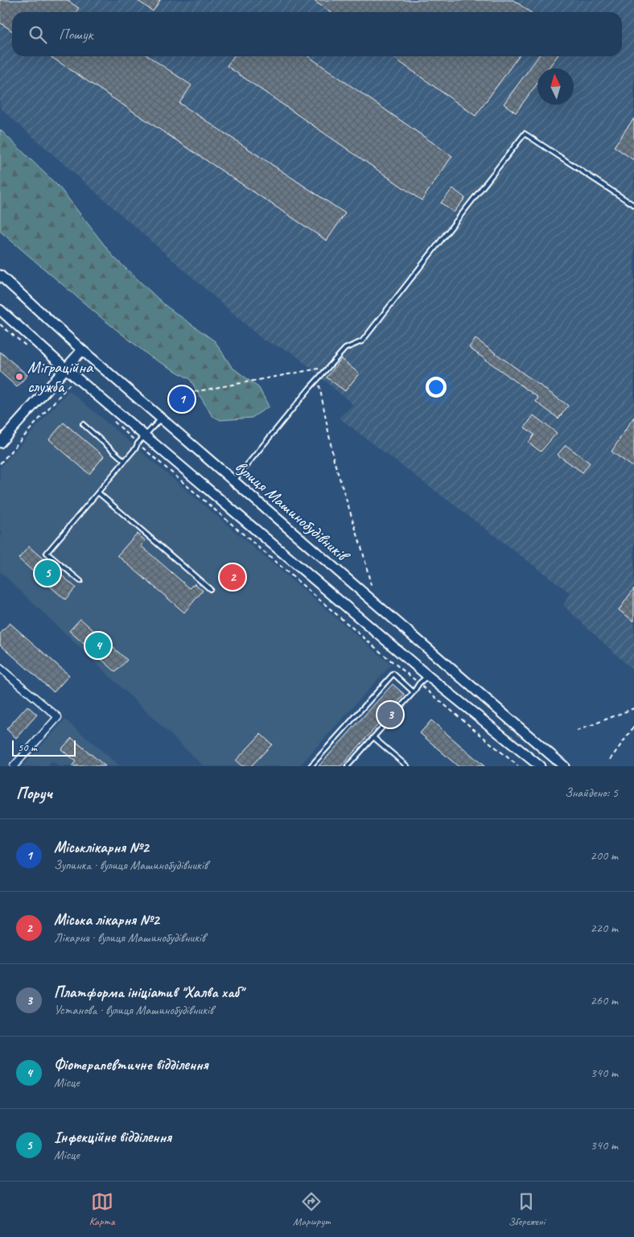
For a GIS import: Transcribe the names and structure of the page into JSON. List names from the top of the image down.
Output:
{
  "streets": {
    "street": ["вулиця Машинобудівників"]
  },
  "places": ["Міграційна служба"],
  "scale_bar": "50 m",
  "north": "top",
  "page": {
    "search": "Пошук",
    "pins": [
      "1",
      "5",
      "2",
      "4",
      "3"
    ],
    "scale": "50 m",
    "heading": ["Поруч", "Знайдено: 5"],
    "list": [
      {
        "mark": "1",
        "name": "Міськлікарня №2",
        "note": "Зупинка · вулиця Машинобудівників",
        "value": "200 m"
      },
      {
        "mark": "2",
        "name": "Міська лікарня №2",
        "note": "Лікарня · вулиця Машинобудівників",
        "value": "220 m"
      },
      {
        "mark": "3",
        "name": "Платформа ініціатив \"Халва хаб\"",
        "note": "Установа · вулиця Машинобудівників",
        "value": "260 m"
      },
      {
        "mark": "4",
        "name": "Фіотерапевтичне відділення",
        "note": "Місце",
        "value": "340 m"
      },
      {
        "mark": "5",
        "name": "Інфекційне відділення",
        "note": "Місце",
        "value": "340 m"
      }
    ],
    "nav": ["Карта", "Маршрут", "Збережені"]
  }
}
